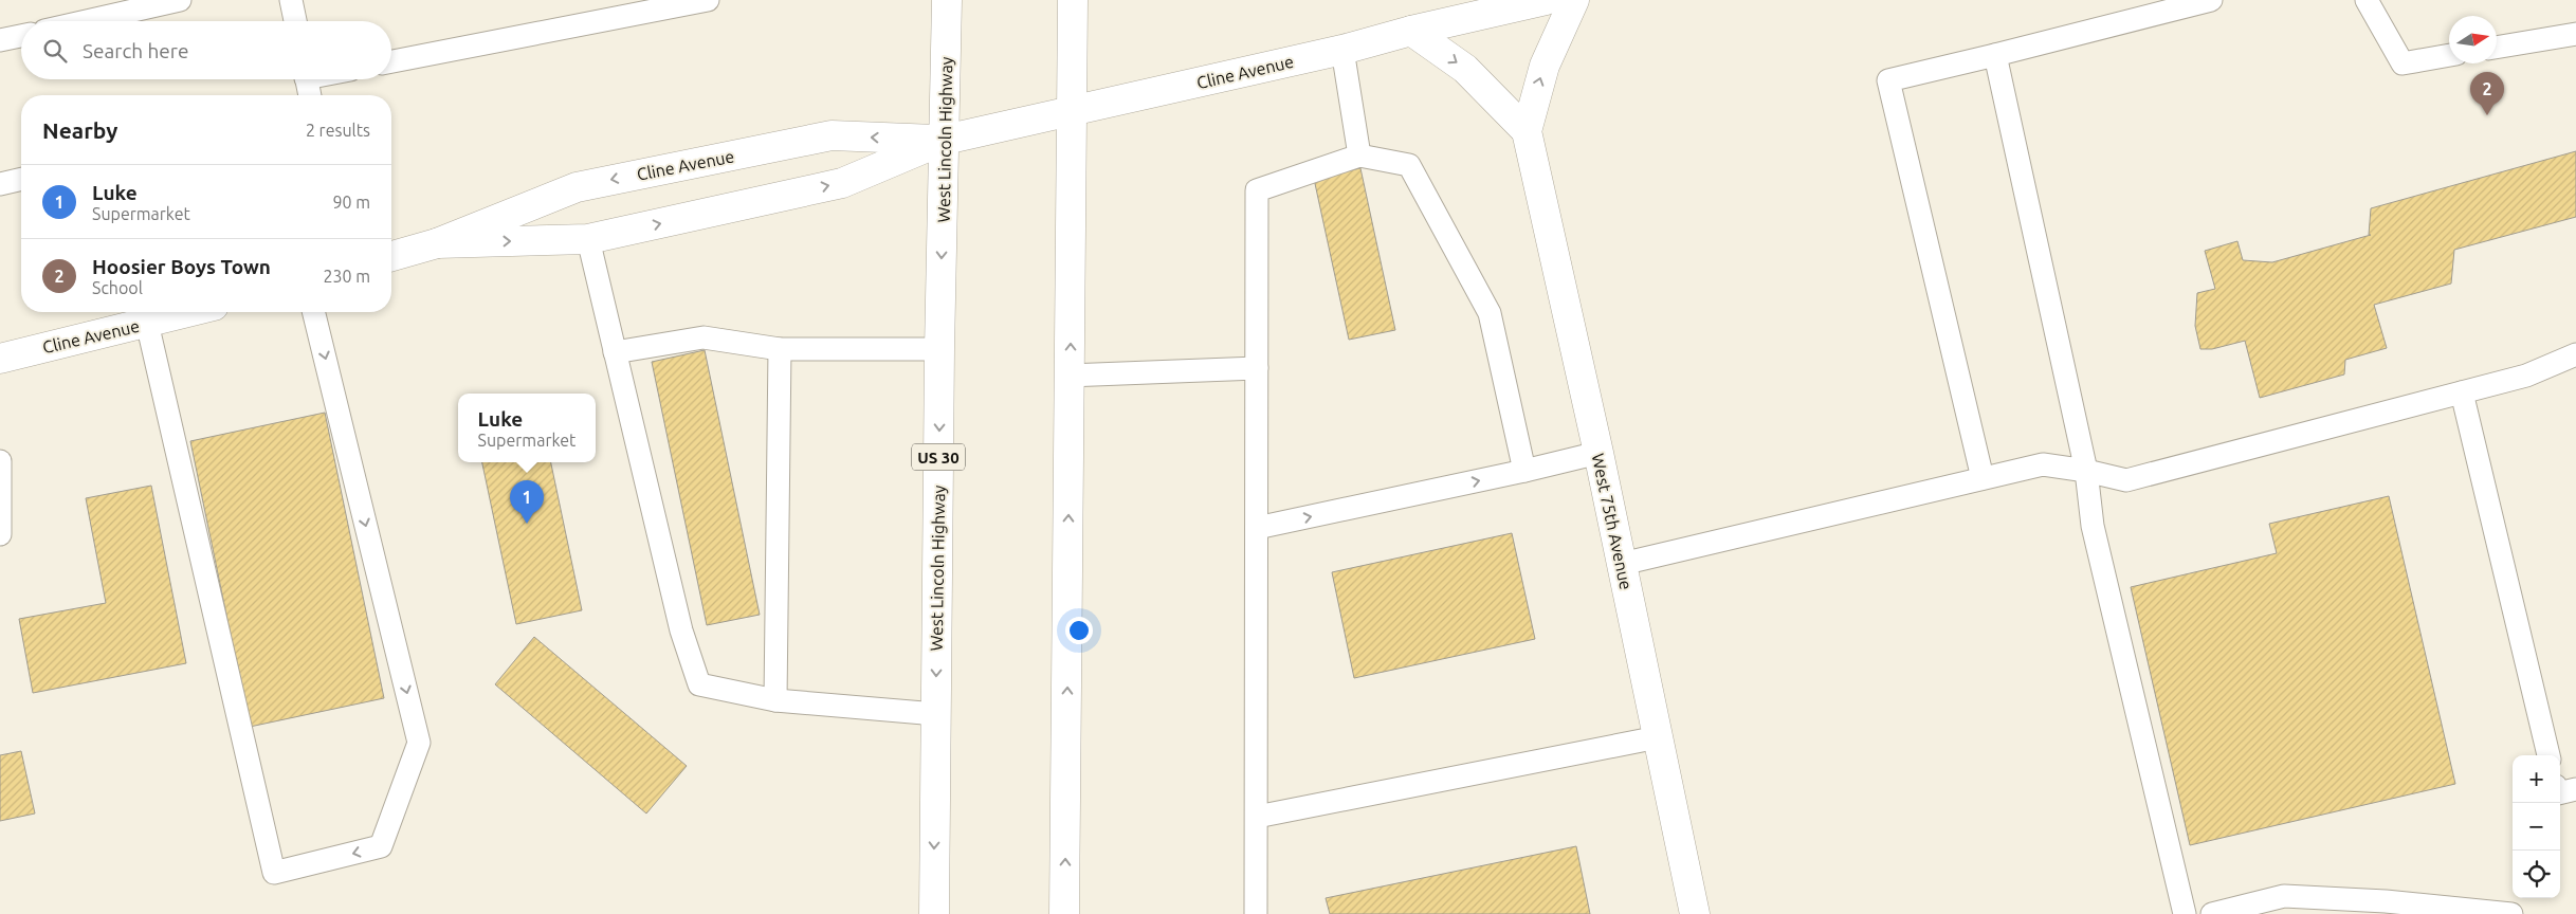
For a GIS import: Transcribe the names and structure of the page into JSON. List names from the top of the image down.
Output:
{
  "streets": {
    "street": [
      "Cline Avenue",
      "West Lincoln Highway",
      "US 30",
      "West 75th Avenue"
    ]
  },
  "crossings": [
    ["Cline Avenue", "West Lincoln Highway"]
  ],
  "north": "right",
  "page": {
    "search": "Search here",
    "pins": ["2", "1"],
    "heading": ["Nearby", "2 results"],
    "list": [
      {
        "mark": "1",
        "name": "Luke",
        "note": "Supermarket",
        "value": "90 m"
      },
      {
        "mark": "2",
        "name": "Hoosier Boys Town",
        "note": "School",
        "value": "230 m"
      }
    ],
    "popup": ["Luke", "Supermarket"],
    "map_buttons": ["+", "−"]
  }
}
